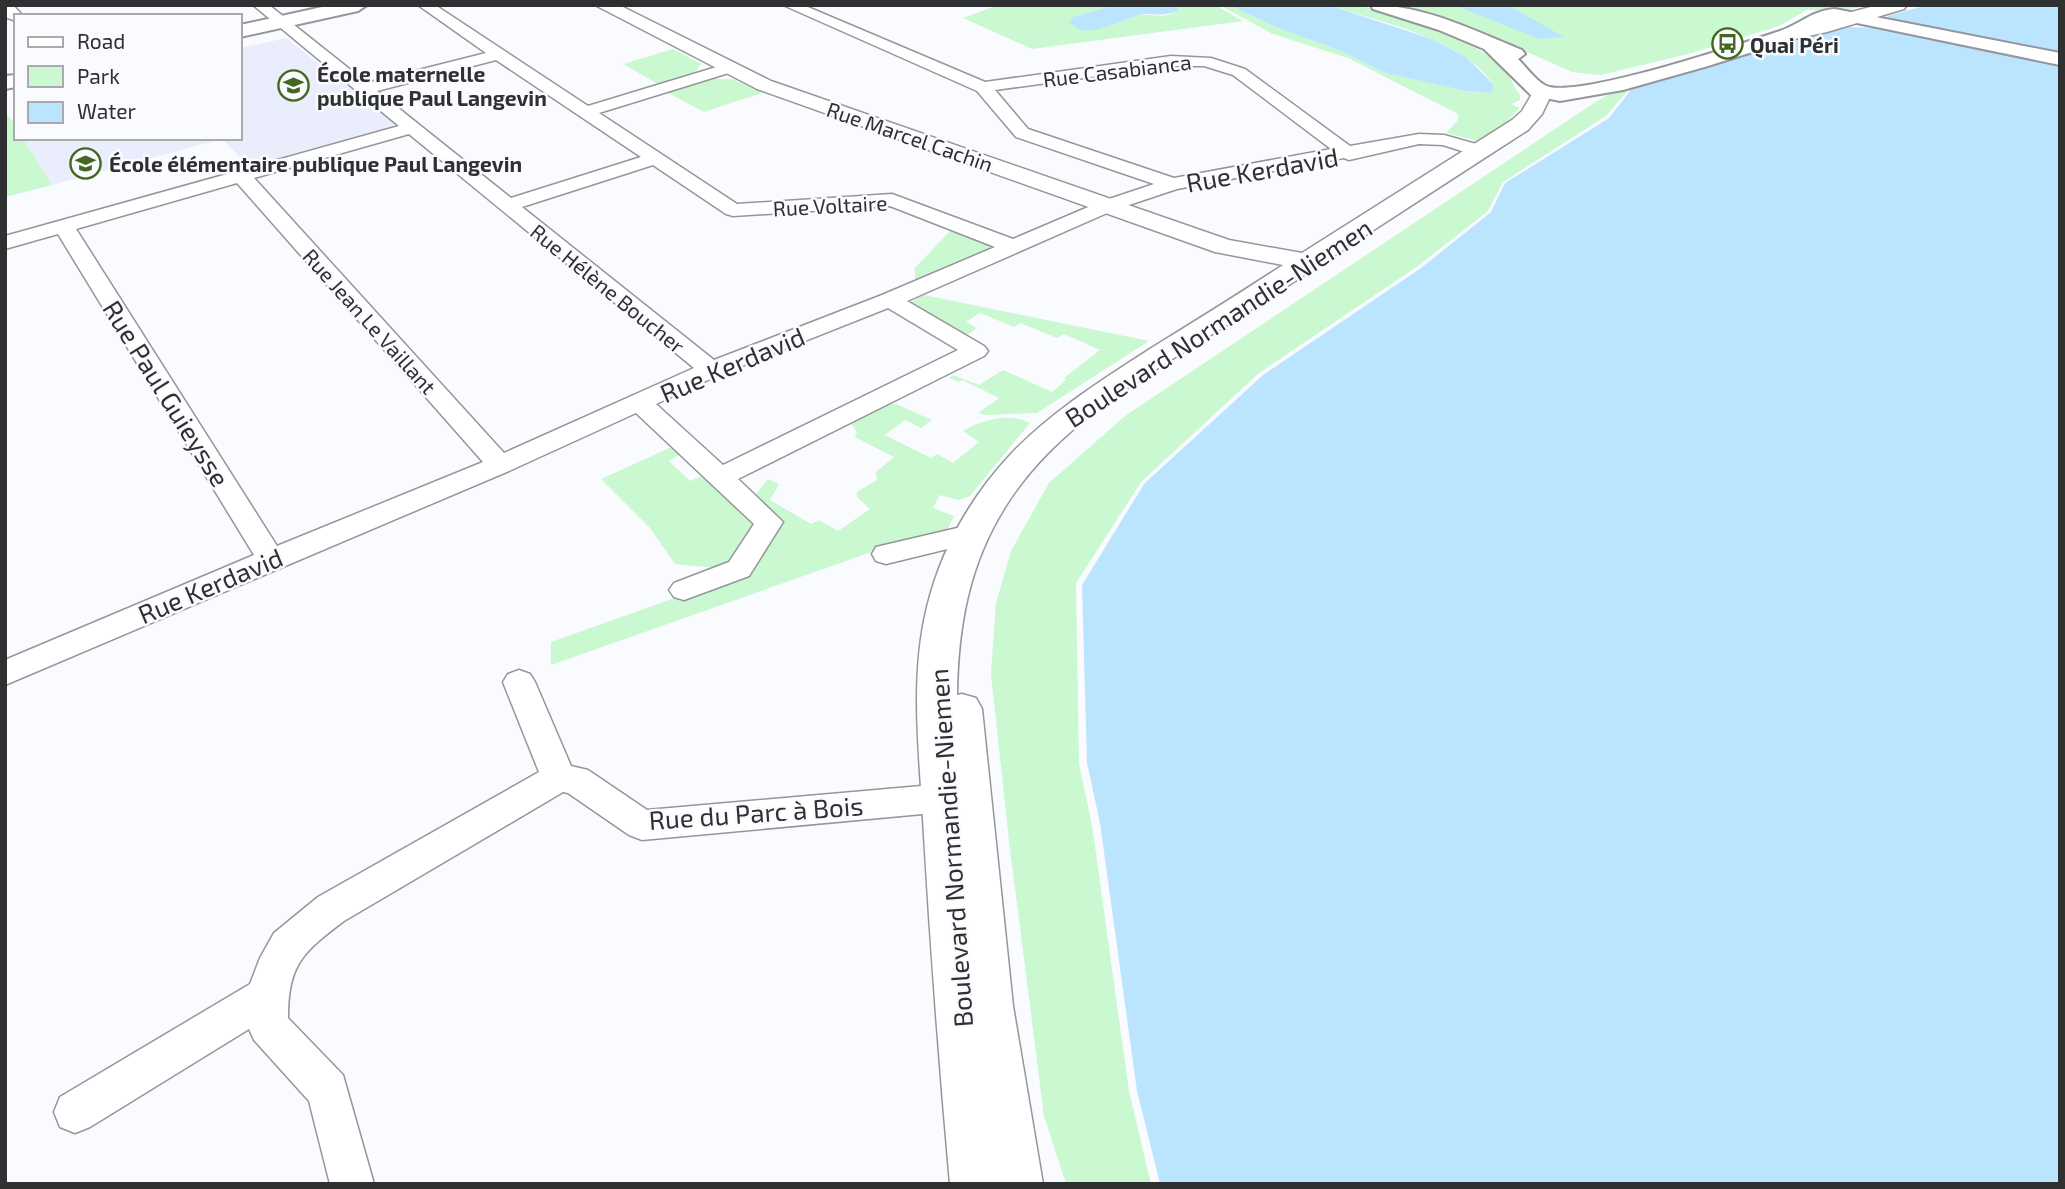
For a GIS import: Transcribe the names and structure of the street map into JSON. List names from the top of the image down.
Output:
{
  "streets": {
    "street": [
      "Rue Casabianca",
      "Rue Marcel Cachin",
      "Rue Kerdavid",
      "Rue Voltaire",
      "Rue Hélène Boucher",
      "Rue Jean Le Vaillant",
      "Boulevard Normandie-Niemen",
      "Rue Paul Guieysse",
      "Rue du Parc à Bois"
    ]
  },
  "crossings": [
    ["Rue Casabianca", "Rue Kerdavid"],
    ["Rue Marcel Cachin", "Rue Kerdavid"],
    ["Rue Marcel Cachin", "Boulevard Normandie-Niemen"],
    ["Rue Kerdavid", "Rue Voltaire"],
    ["Rue Kerdavid", "Rue Hélène Boucher"],
    ["Rue Kerdavid", "Rue Jean Le Vaillant"],
    ["Rue Kerdavid", "Boulevard Normandie-Niemen"],
    ["Rue Kerdavid", "Rue Paul Guieysse"],
    ["Rue Voltaire", "Rue Hélène Boucher"],
    ["Boulevard Normandie-Niemen", "Rue du Parc à Bois"]
  ],
  "places": {
    "bus stop": ["Quai Péri"],
    "school or university": ["École maternelle publique Paul Langevin", "École élémentaire publique Paul Langevin"]
  },
  "legend": ["Road", "Park", "Water"]
}
